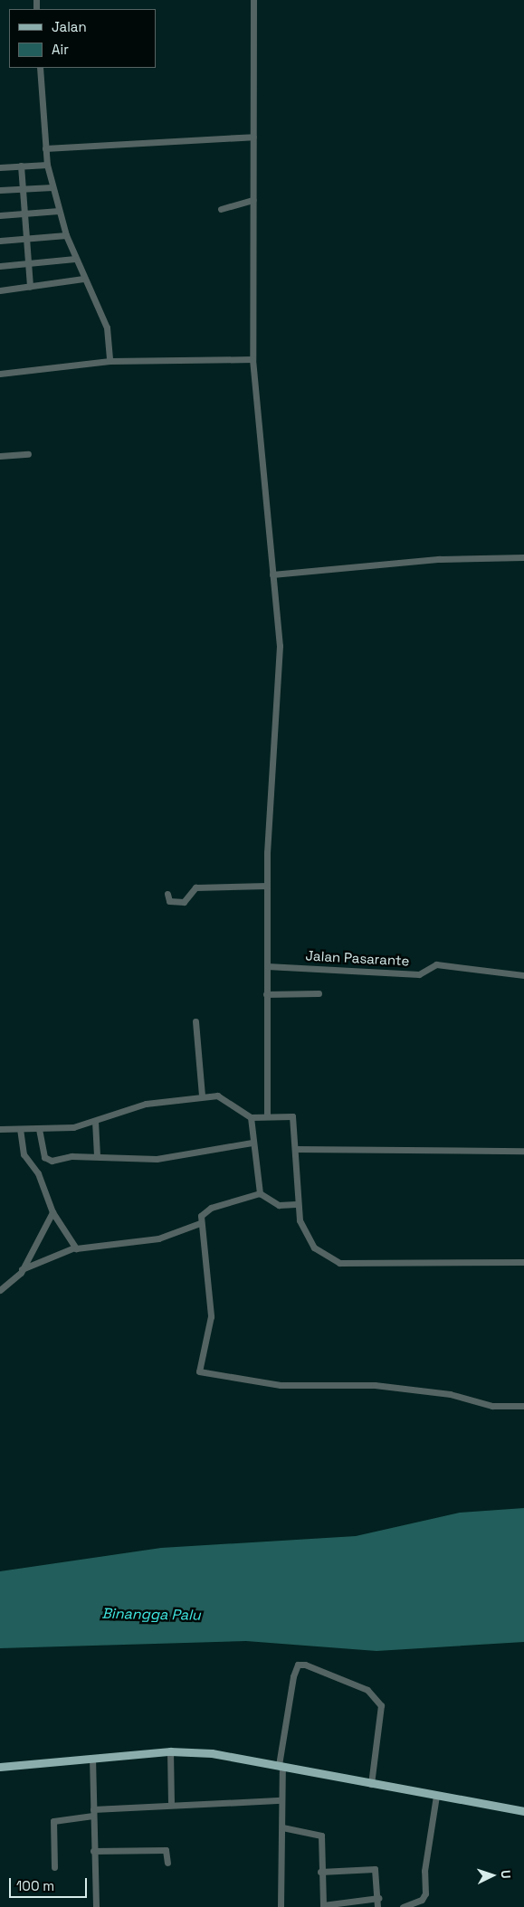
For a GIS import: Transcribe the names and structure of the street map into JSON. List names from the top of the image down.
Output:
{
  "streets": {
    "street": ["Jalan Pasarante"]
  },
  "water": ["Binangga Palu"],
  "legend": ["Jalan", "Air"],
  "scale_bar": "100 m",
  "north": "right"
}
